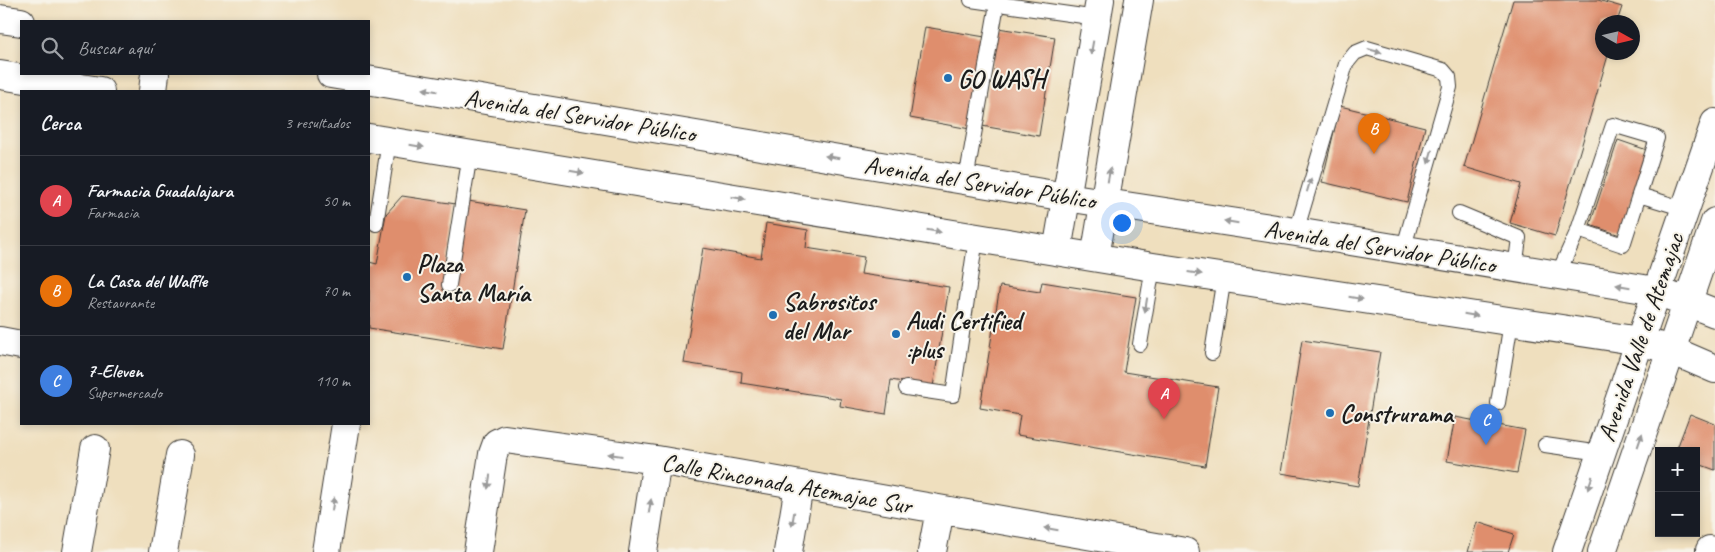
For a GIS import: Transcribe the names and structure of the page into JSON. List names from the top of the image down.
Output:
{
  "streets": {
    "street": ["Avenida del Servidor Público", "Avenida Valle de Atemajac", "Calle Rinconada Atemajac Sur"]
  },
  "crossings": [
    ["Avenida del Servidor Público", "Avenida Valle de Atemajac"]
  ],
  "places": [
    "GO WASH",
    "Plaza Santa María",
    "Sabrositos del Mar",
    "Audi Certified :plus",
    "Construrama"
  ],
  "north": "right",
  "page": {
    "search": "Buscar aquí",
    "heading": ["Cerca", "3 resultados"],
    "pins": ["B", "A", "C"],
    "list": [
      {
        "mark": "A",
        "name": "Farmacia Guadalajara",
        "note": "Farmacia",
        "value": "50 m"
      },
      {
        "mark": "B",
        "name": "La Casa del Waffle",
        "note": "Restaurante",
        "value": "70 m"
      },
      {
        "mark": "C",
        "name": "7-Eleven",
        "note": "Supermercado",
        "value": "110 m"
      }
    ],
    "map_buttons": ["+", "−"]
  }
}
